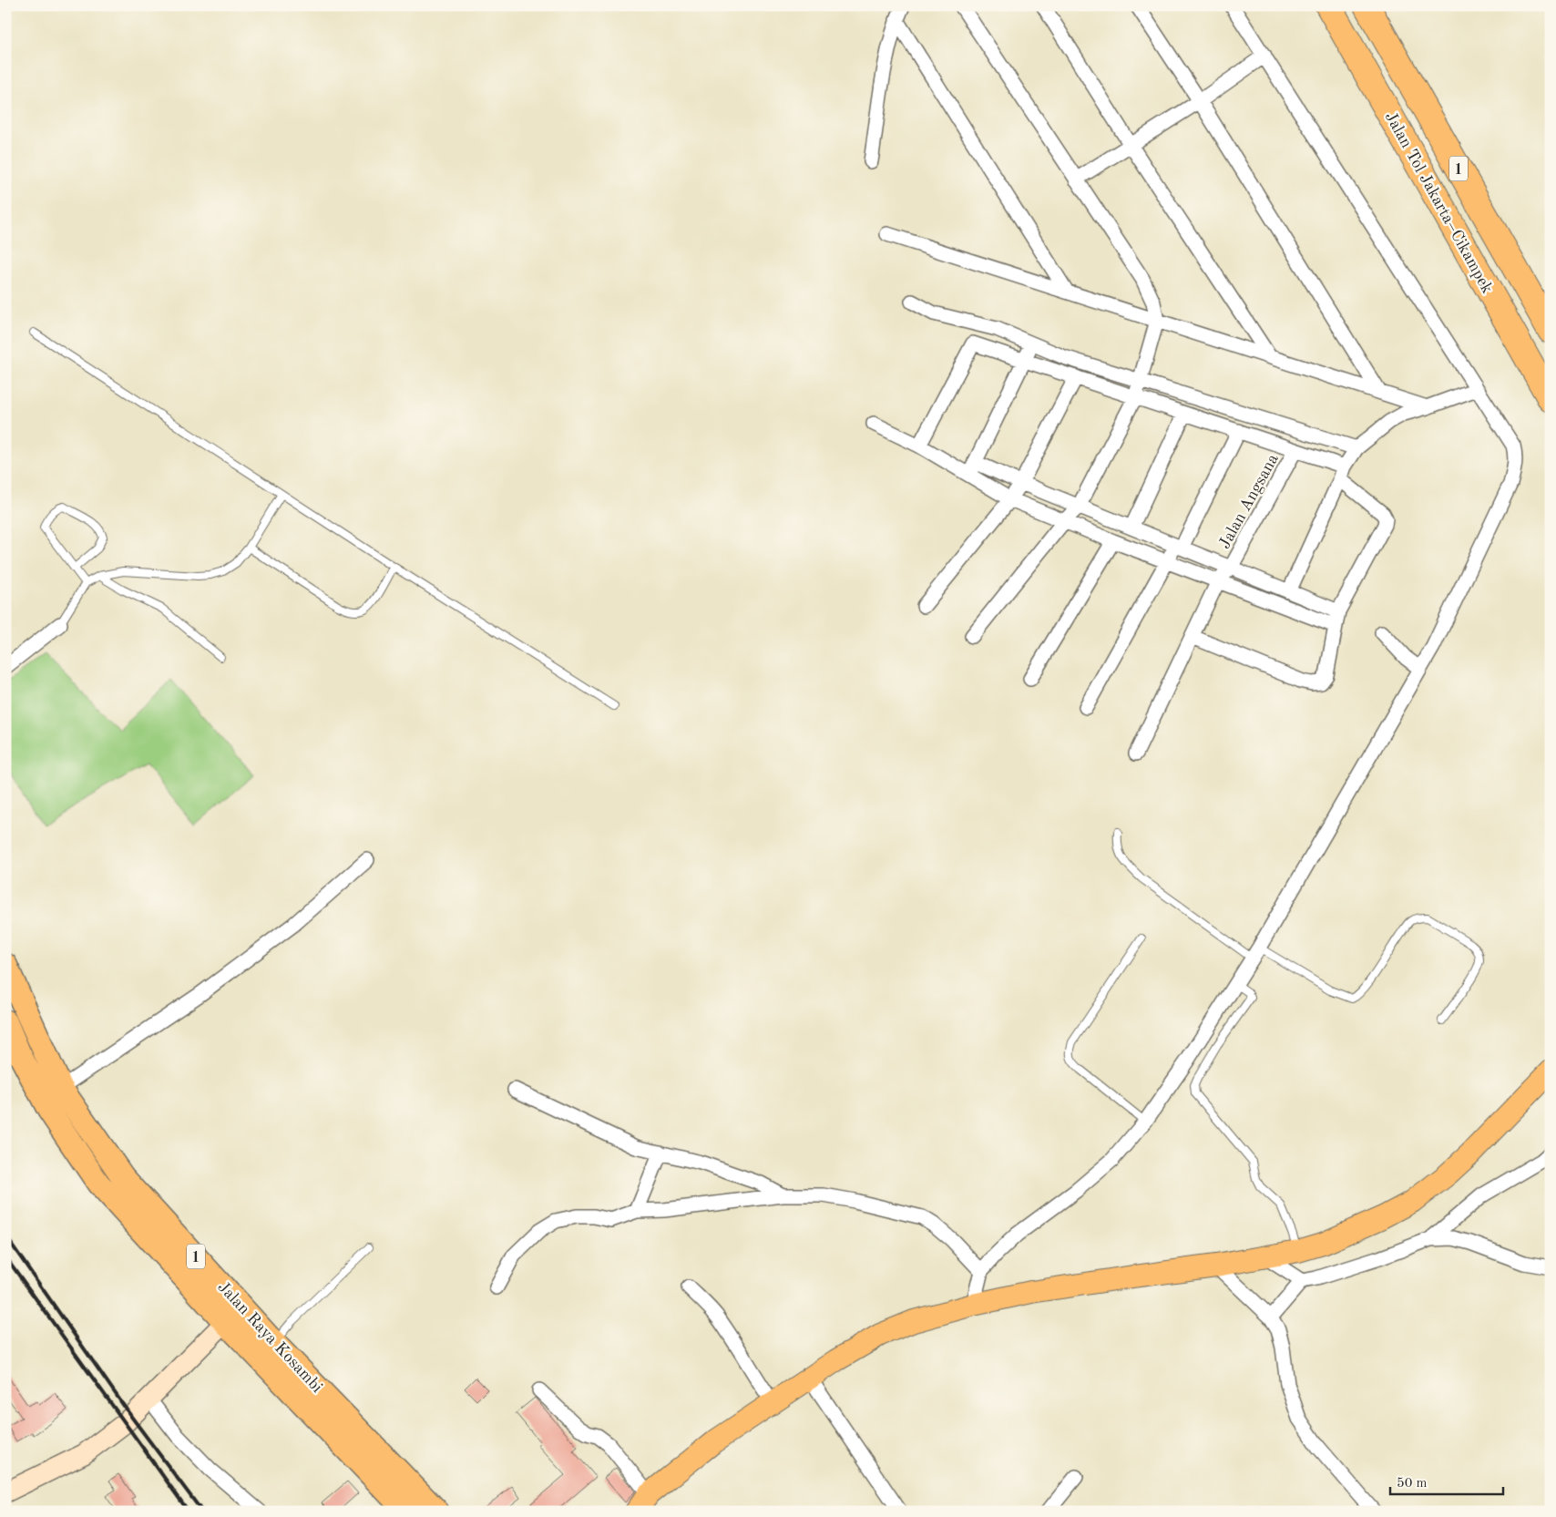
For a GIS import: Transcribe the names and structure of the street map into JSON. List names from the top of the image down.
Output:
{
  "streets": {
    "highway": ["1", "Jalan Tol Jakarta–Cikampek", "Jalan Raya Kosambi"],
    "street": ["Jalan Angsana"]
  },
  "scale_bar": "50 m"
}
